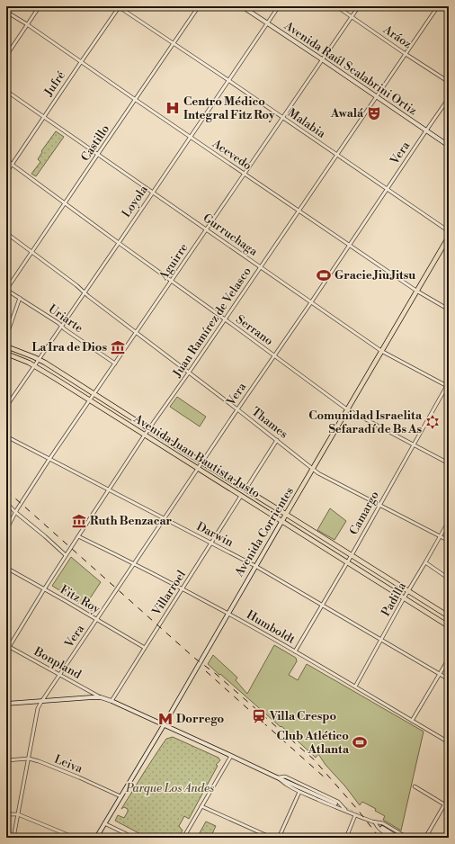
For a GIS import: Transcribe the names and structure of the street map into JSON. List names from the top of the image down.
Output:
{
  "streets": {
    "main road": ["Avenida Raúl Scalabrini Ortiz", "Avenida Juan Bautista Justo", "Avenida Corrientes"],
    "street": [
      "Aráoz",
      "Jufré",
      "Malabia",
      "Castillo",
      "Vera",
      "Acevedo",
      "Loyola",
      "Gurruchaga",
      "Aguirre",
      "Uriarte",
      "Juan Ramírez de Velasco",
      "Serrano",
      "Thames",
      "Camargo",
      "Darwin",
      "Villarroel",
      "Fitz Roy",
      "Padilla",
      "Humboldt",
      "Bonpland",
      "Leiva"
    ]
  },
  "crossings": [
    ["Aráoz", "Aguirre"],
    ["Aráoz", "Juan Ramírez de Velasco"],
    ["Avenida Raúl Scalabrini Ortiz", "Vera"],
    ["Avenida Raúl Scalabrini Ortiz", "Loyola"],
    ["Avenida Raúl Scalabrini Ortiz", "Aguirre"],
    ["Avenida Raúl Scalabrini Ortiz", "Juan Ramírez de Velasco"],
    ["Jufré", "Malabia"],
    ["Jufré", "Acevedo"],
    ["Jufré", "Gurruchaga"],
    ["Jufré", "Serrano"],
    ["Malabia", "Castillo"],
    ["Malabia", "Vera"],
    ["Malabia", "Loyola"],
    ["Malabia", "Aguirre"],
    ["Malabia", "Juan Ramírez de Velasco"],
    ["Castillo", "Acevedo"],
    ["Castillo", "Gurruchaga"],
    ["Castillo", "Uriarte"],
    ["Castillo", "Serrano"],
    ["Castillo", "Thames"],
    ["Vera", "Acevedo"],
    ["Vera", "Gurruchaga"],
    ["Vera", "Serrano"],
    ["Vera", "Thames"],
    ["Vera", "Avenida Juan Bautista Justo"],
    ["Vera", "Darwin"],
    ["Vera", "Fitz Roy"],
    ["Vera", "Humboldt"],
    ["Vera", "Bonpland"],
    ["Vera", "Leiva"],
    ["Acevedo", "Loyola"],
    ["Acevedo", "Aguirre"],
    ["Acevedo", "Juan Ramírez de Velasco"],
    ["Acevedo", "Avenida Corrientes"],
    ["Loyola", "Gurruchaga"],
    ["Loyola", "Uriarte"],
    ["Loyola", "Serrano"],
    ["Loyola", "Thames"],
    ["Loyola", "Avenida Juan Bautista Justo"],
    ["Gurruchaga", "Aguirre"],
    ["Gurruchaga", "Juan Ramírez de Velasco"],
    ["Gurruchaga", "Camargo"],
    ["Gurruchaga", "Avenida Corrientes"],
    ["Aguirre", "Uriarte"],
    ["Aguirre", "Serrano"],
    ["Aguirre", "Thames"],
    ["Aguirre", "Avenida Juan Bautista Justo"],
    ["Aguirre", "Darwin"],
    ["Juan Ramírez de Velasco", "Serrano"],
    ["Juan Ramírez de Velasco", "Thames"],
    ["Juan Ramírez de Velasco", "Avenida Juan Bautista Justo"],
    ["Juan Ramírez de Velasco", "Darwin"],
    ["Juan Ramírez de Velasco", "Fitz Roy"],
    ["Juan Ramírez de Velasco", "Humboldt"],
    ["Juan Ramírez de Velasco", "Bonpland"],
    ["Serrano", "Camargo"],
    ["Serrano", "Avenida Corrientes"],
    ["Thames", "Camargo"],
    ["Thames", "Avenida Corrientes"],
    ["Thames", "Padilla"],
    ["Avenida Juan Bautista Justo", "Camargo"],
    ["Avenida Juan Bautista Justo", "Avenida Corrientes"],
    ["Avenida Juan Bautista Justo", "Villarroel"],
    ["Avenida Juan Bautista Justo", "Padilla"],
    ["Camargo", "Darwin"],
    ["Camargo", "Humboldt"],
    ["Avenida Corrientes", "Darwin"],
    ["Avenida Corrientes", "Humboldt"],
    ["Avenida Corrientes", "Leiva"],
    ["Darwin", "Villarroel"],
    ["Darwin", "Padilla"],
    ["Villarroel", "Fitz Roy"],
    ["Villarroel", "Humboldt"],
    ["Padilla", "Humboldt"]
  ],
  "parks": ["Parque Los Andes"],
  "places": {
    "hospital": ["Centro Médico Integral Fitz Roy"],
    "theatre": ["Awalá"],
    "sports": ["Gracie Jiu Jitsu", "Club Atlético Atlanta"],
    "museum": ["La Ira de Dios", "Ruth Benzacar"],
    "synagogue": ["Comunidad Israelita Sefaradí de Bs As"],
    "station": ["Villa Crespo"],
    "metro station": ["Dorrego"]
  }
}
